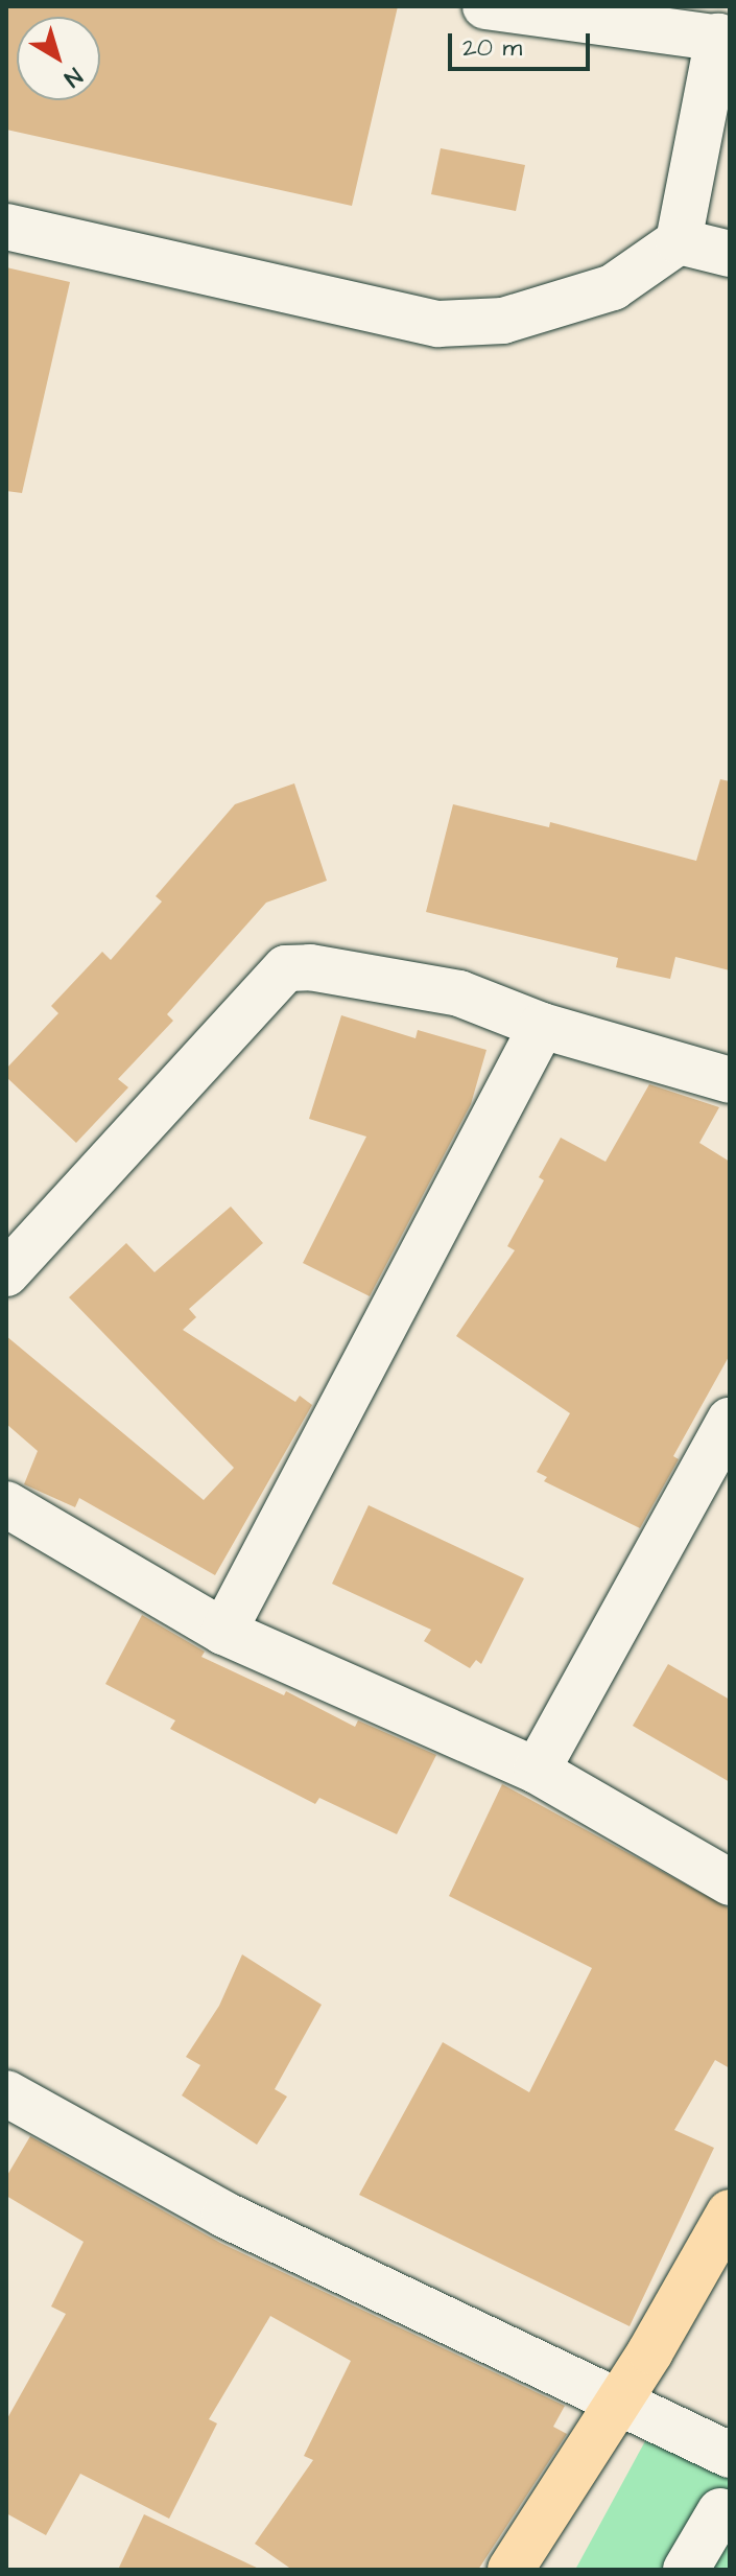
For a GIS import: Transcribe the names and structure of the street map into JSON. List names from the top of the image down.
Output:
{
  "scale_bar": "20 m",
  "north": "bottom right"
}
